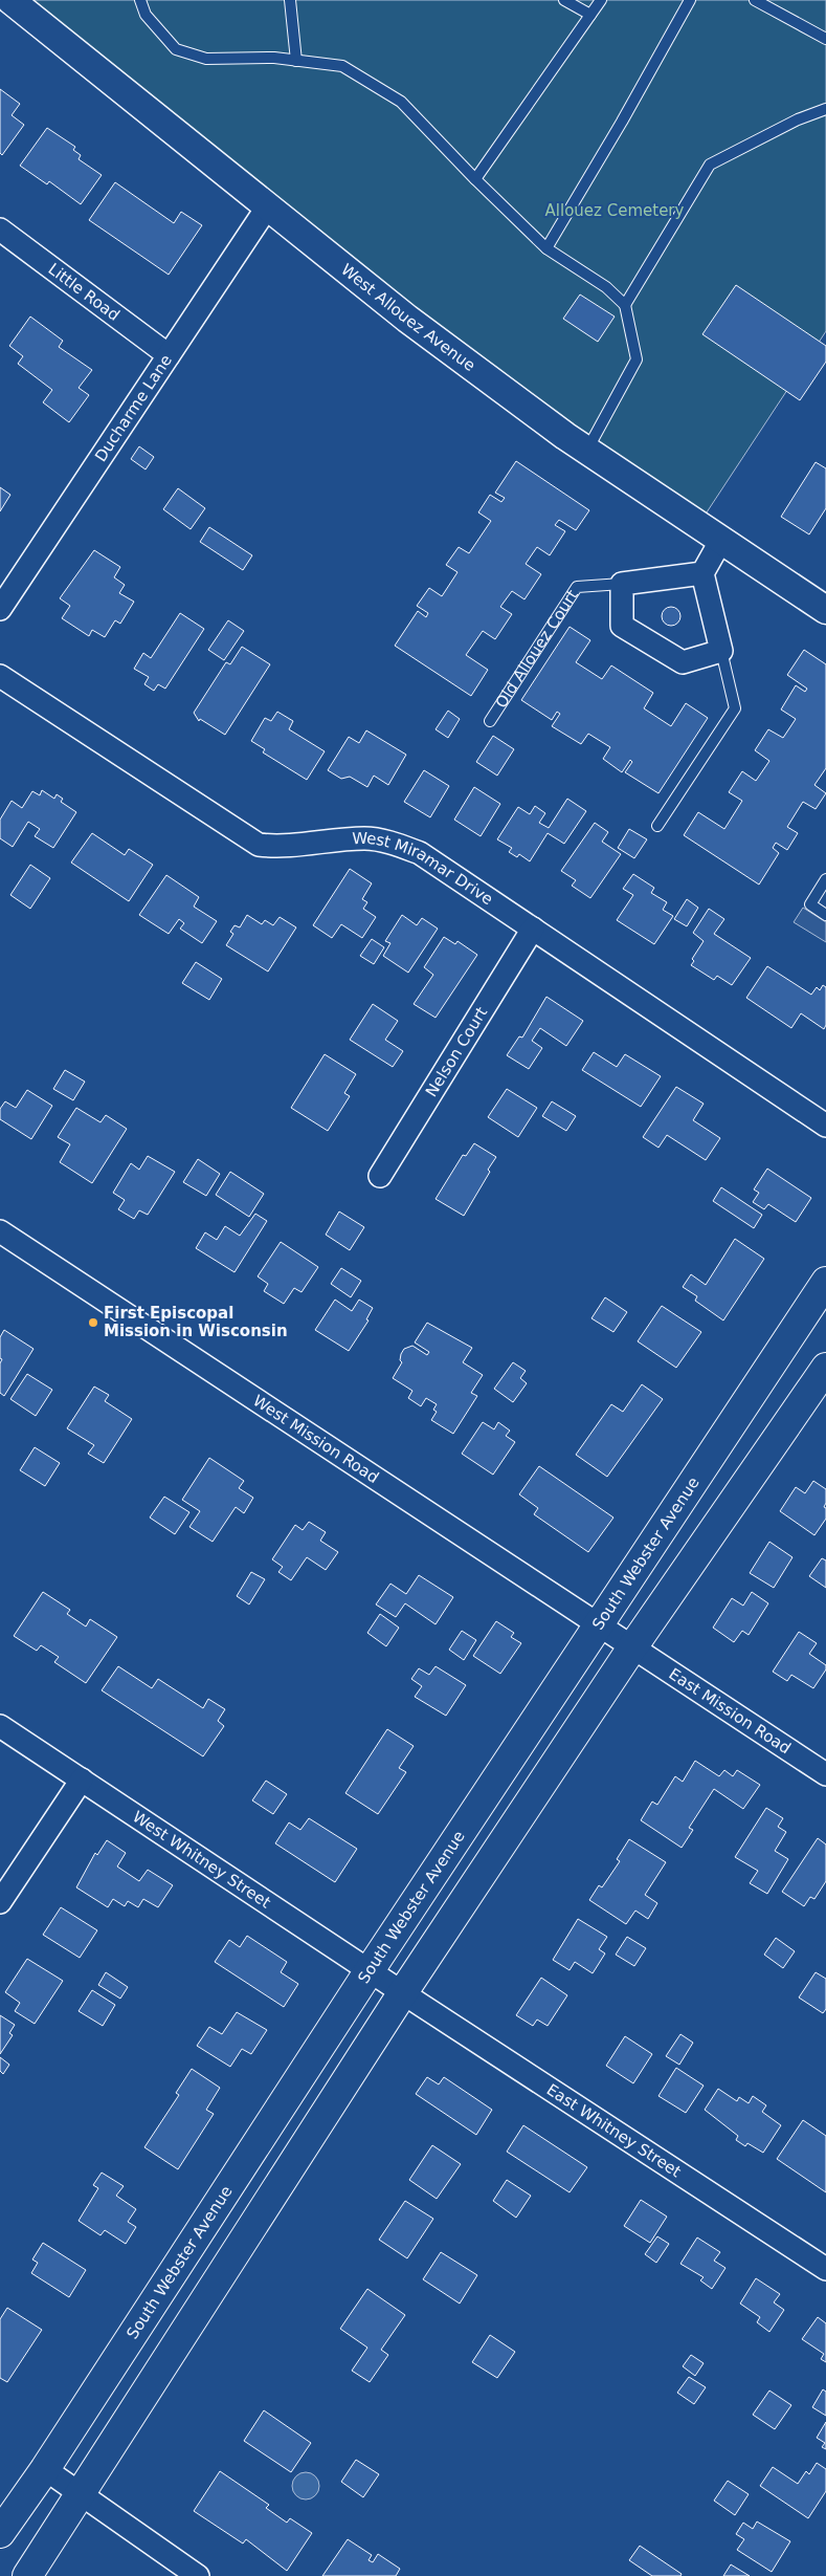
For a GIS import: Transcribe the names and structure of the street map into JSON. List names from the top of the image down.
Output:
{
  "streets": {
    "main road": ["South Webster Avenue"],
    "street": [
      "Little Road",
      "West Allouez Avenue",
      "Ducharme Lane",
      "Old Allouez Court",
      "West Miramar Drive",
      "Nelson Court",
      "West Mission Road",
      "East Mission Road",
      "West Whitney Street",
      "East Whitney Street"
    ]
  },
  "crossings": [
    ["Little Road", "Ducharme Lane"],
    ["West Allouez Avenue", "Ducharme Lane"],
    ["West Miramar Drive", "Nelson Court"],
    ["West Mission Road", "South Webster Avenue"],
    ["West Mission Road", "East Mission Road"],
    ["South Webster Avenue", "West Whitney Street"],
    ["West Whitney Street", "East Whitney Street"]
  ],
  "parks": ["Allouez Cemetery"],
  "places": ["First Episcopal Mission in Wisconsin"]
}
